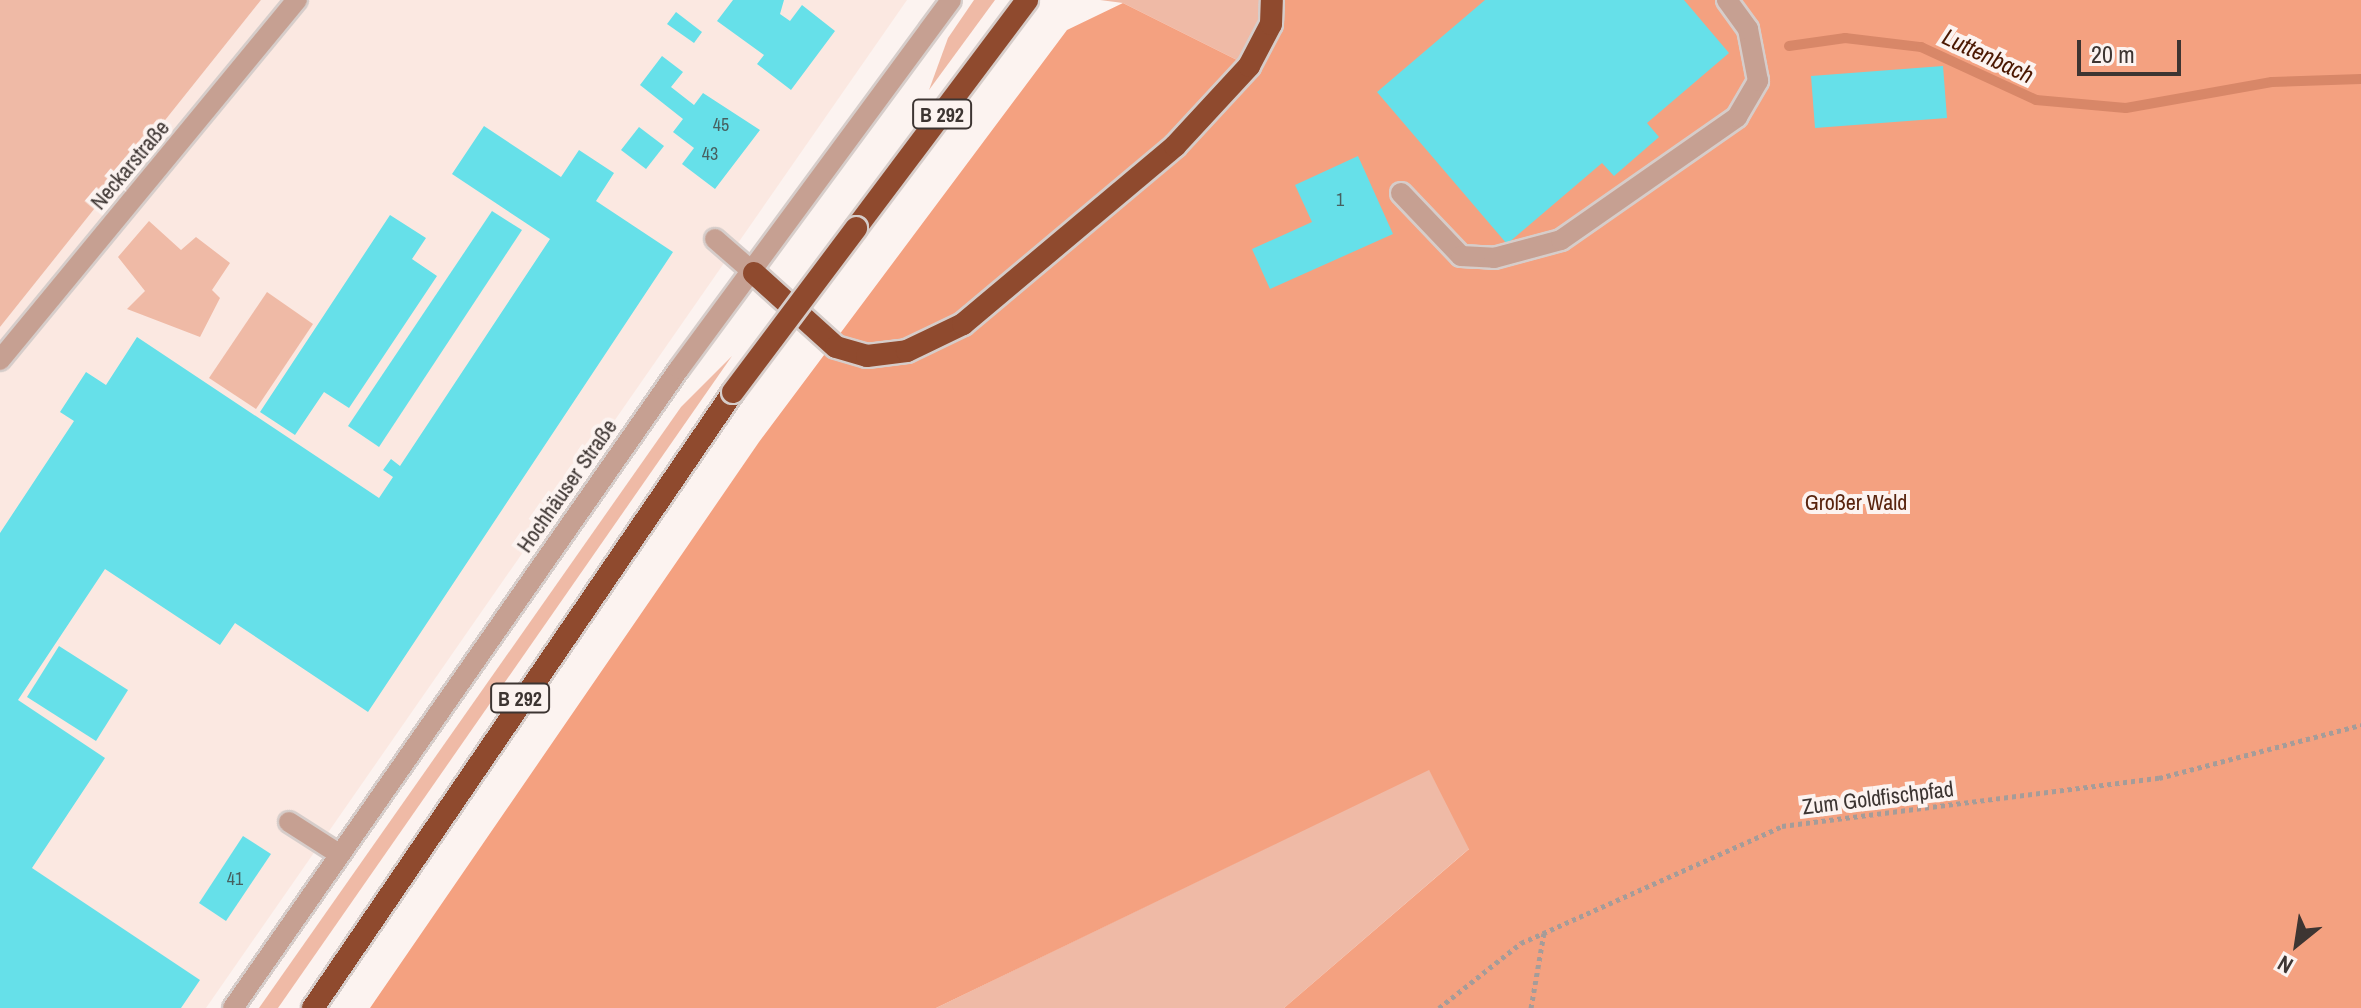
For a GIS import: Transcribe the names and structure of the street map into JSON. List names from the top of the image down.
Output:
{
  "streets": {
    "highway": ["B 292"],
    "street": ["Neckarstraße", "Hochhäuser Straße"],
    "path": ["Zum Goldfischpfad"]
  },
  "water": ["Luttenbach"],
  "parks": ["Großer Wald"],
  "house_numbers": [
    "45",
    "43",
    "1",
    "41"
  ],
  "scale_bar": "20 m",
  "north": "bottom left"
}
